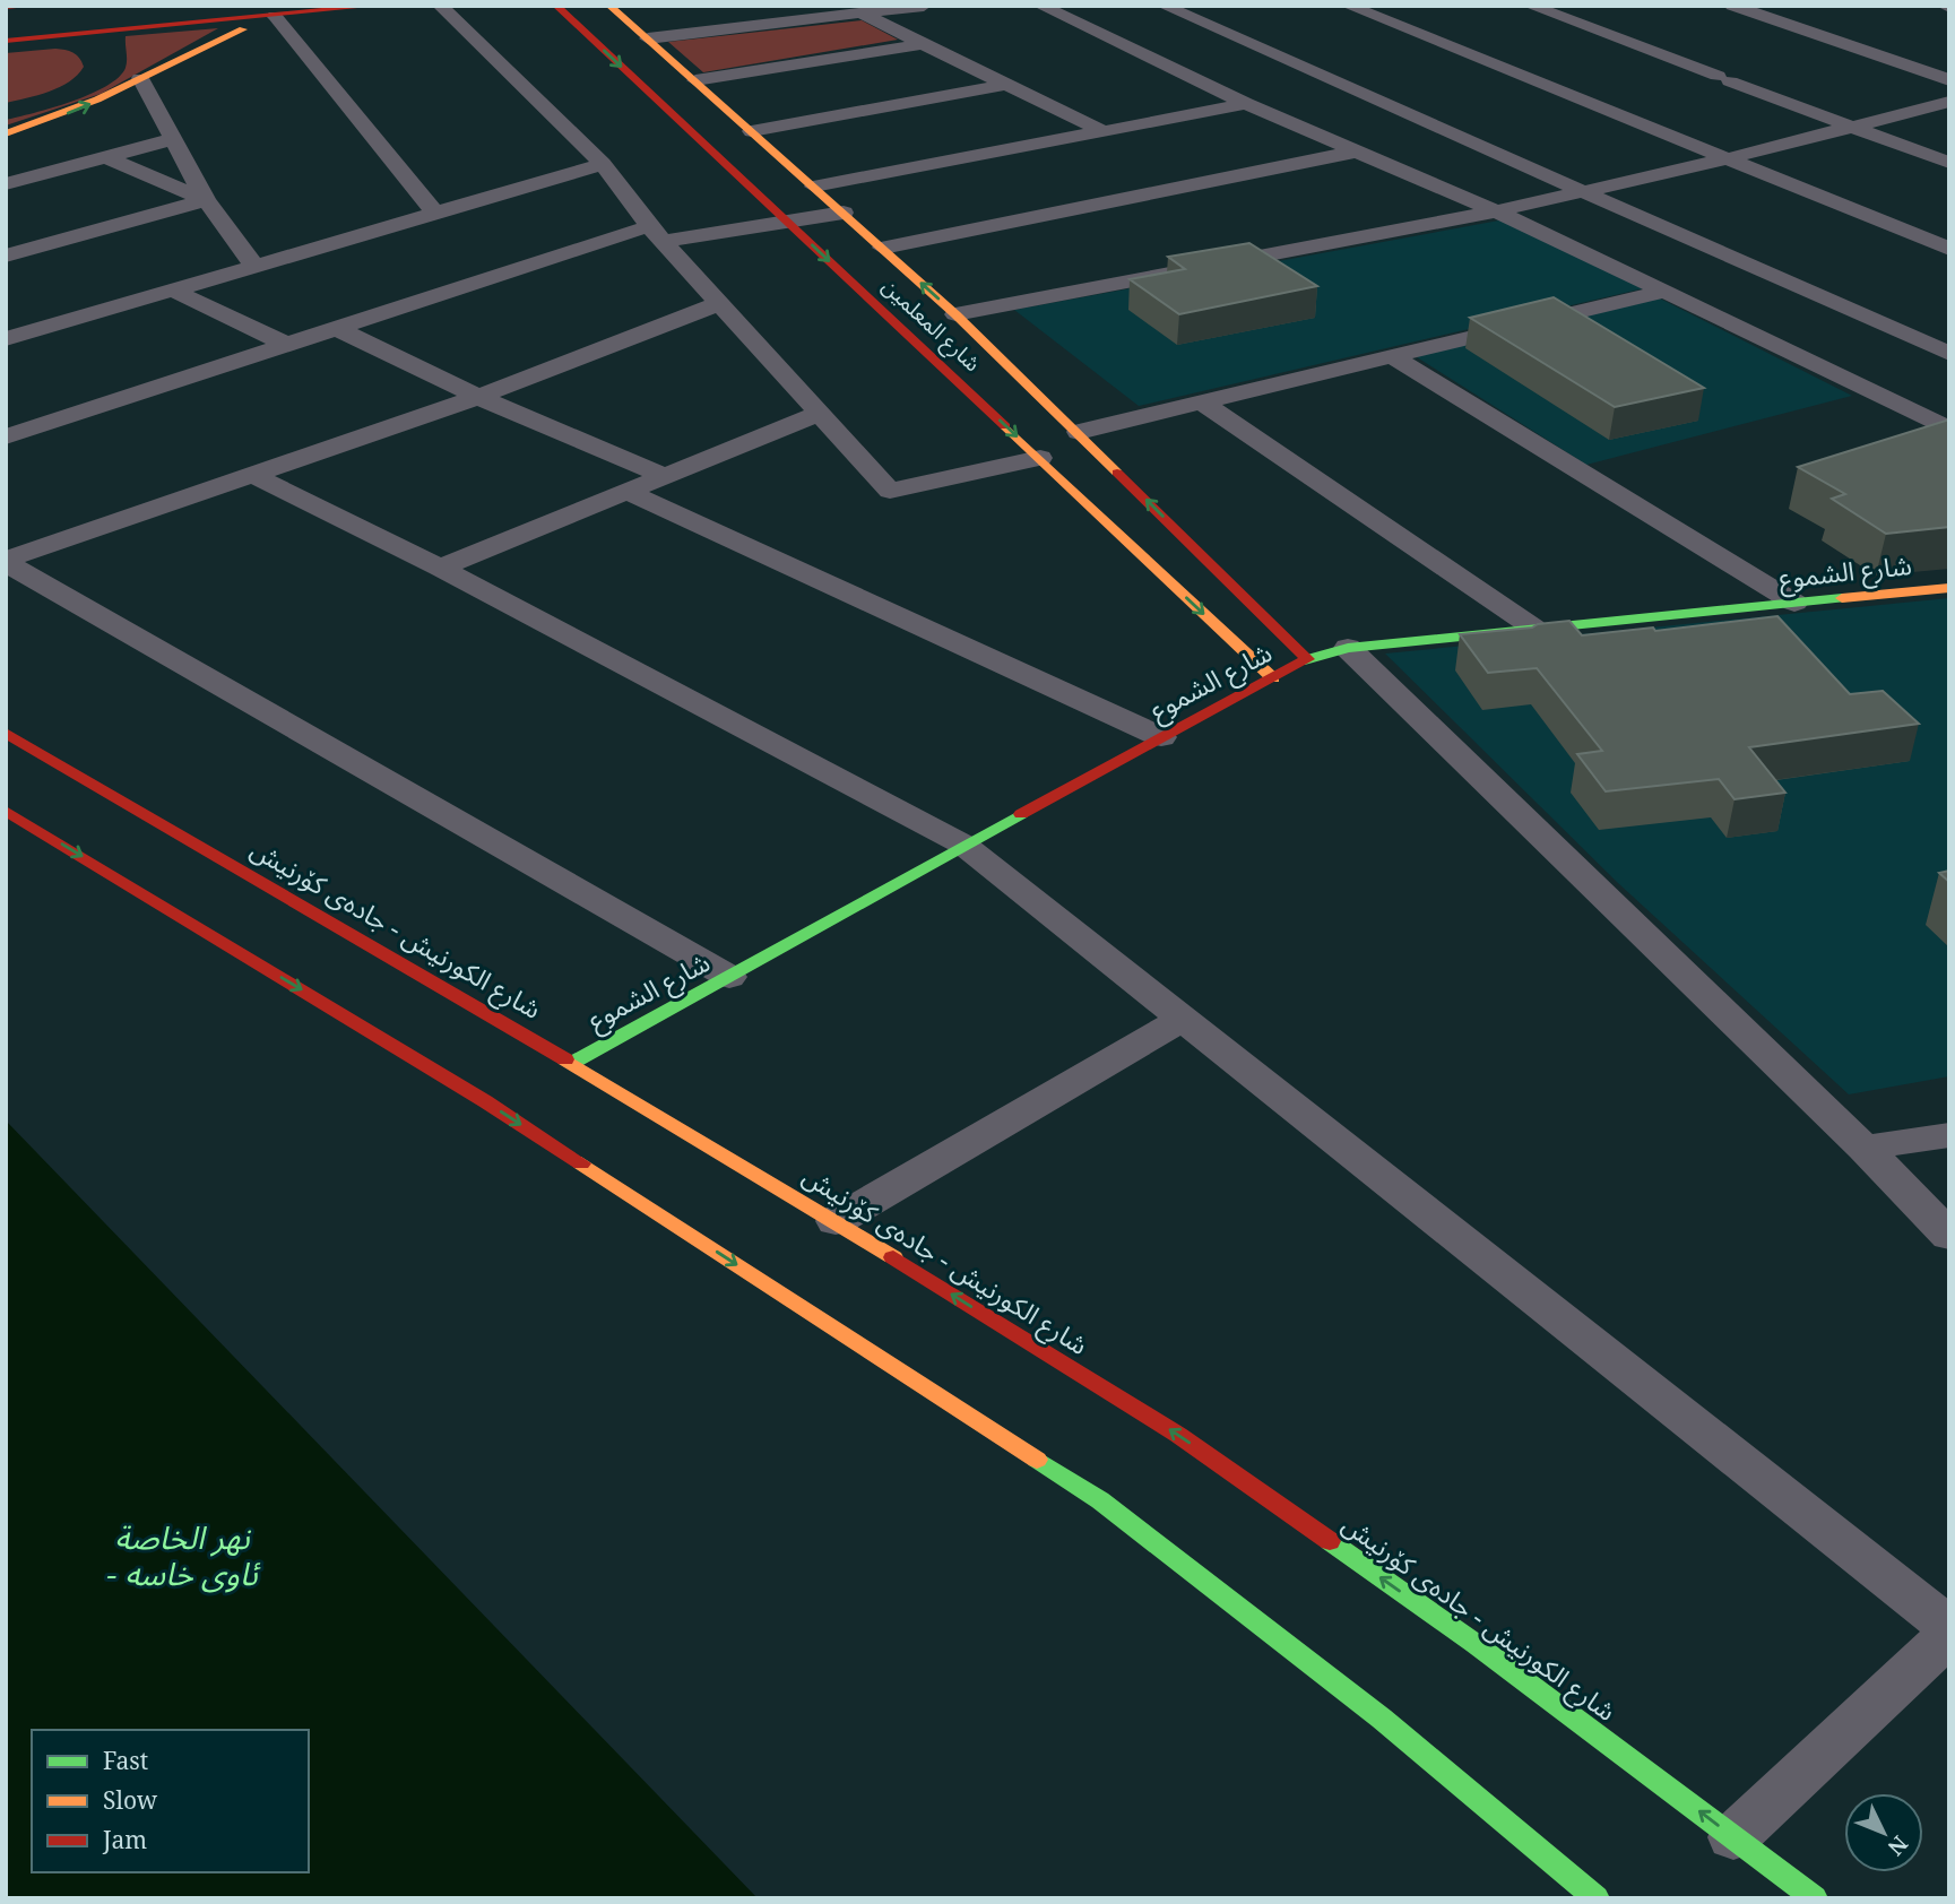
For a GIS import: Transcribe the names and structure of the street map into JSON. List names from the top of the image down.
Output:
{
  "streets": {
    "street": ["شارع المعلمين", "شارع الشموع", "شارع الكورنيش - جادەی کۆرنیش"]
  },
  "crossings": [
    ["شارع المعلمين", "شارع الشموع"],
    ["شارع الشموع", "شارع الكورنيش - جادەی کۆرنیش"]
  ],
  "water": ["نهر الخاصة - ئاوی خاسە"],
  "legend": ["Fast", "Slow", "Jam"],
  "north": "bottom right"
}
